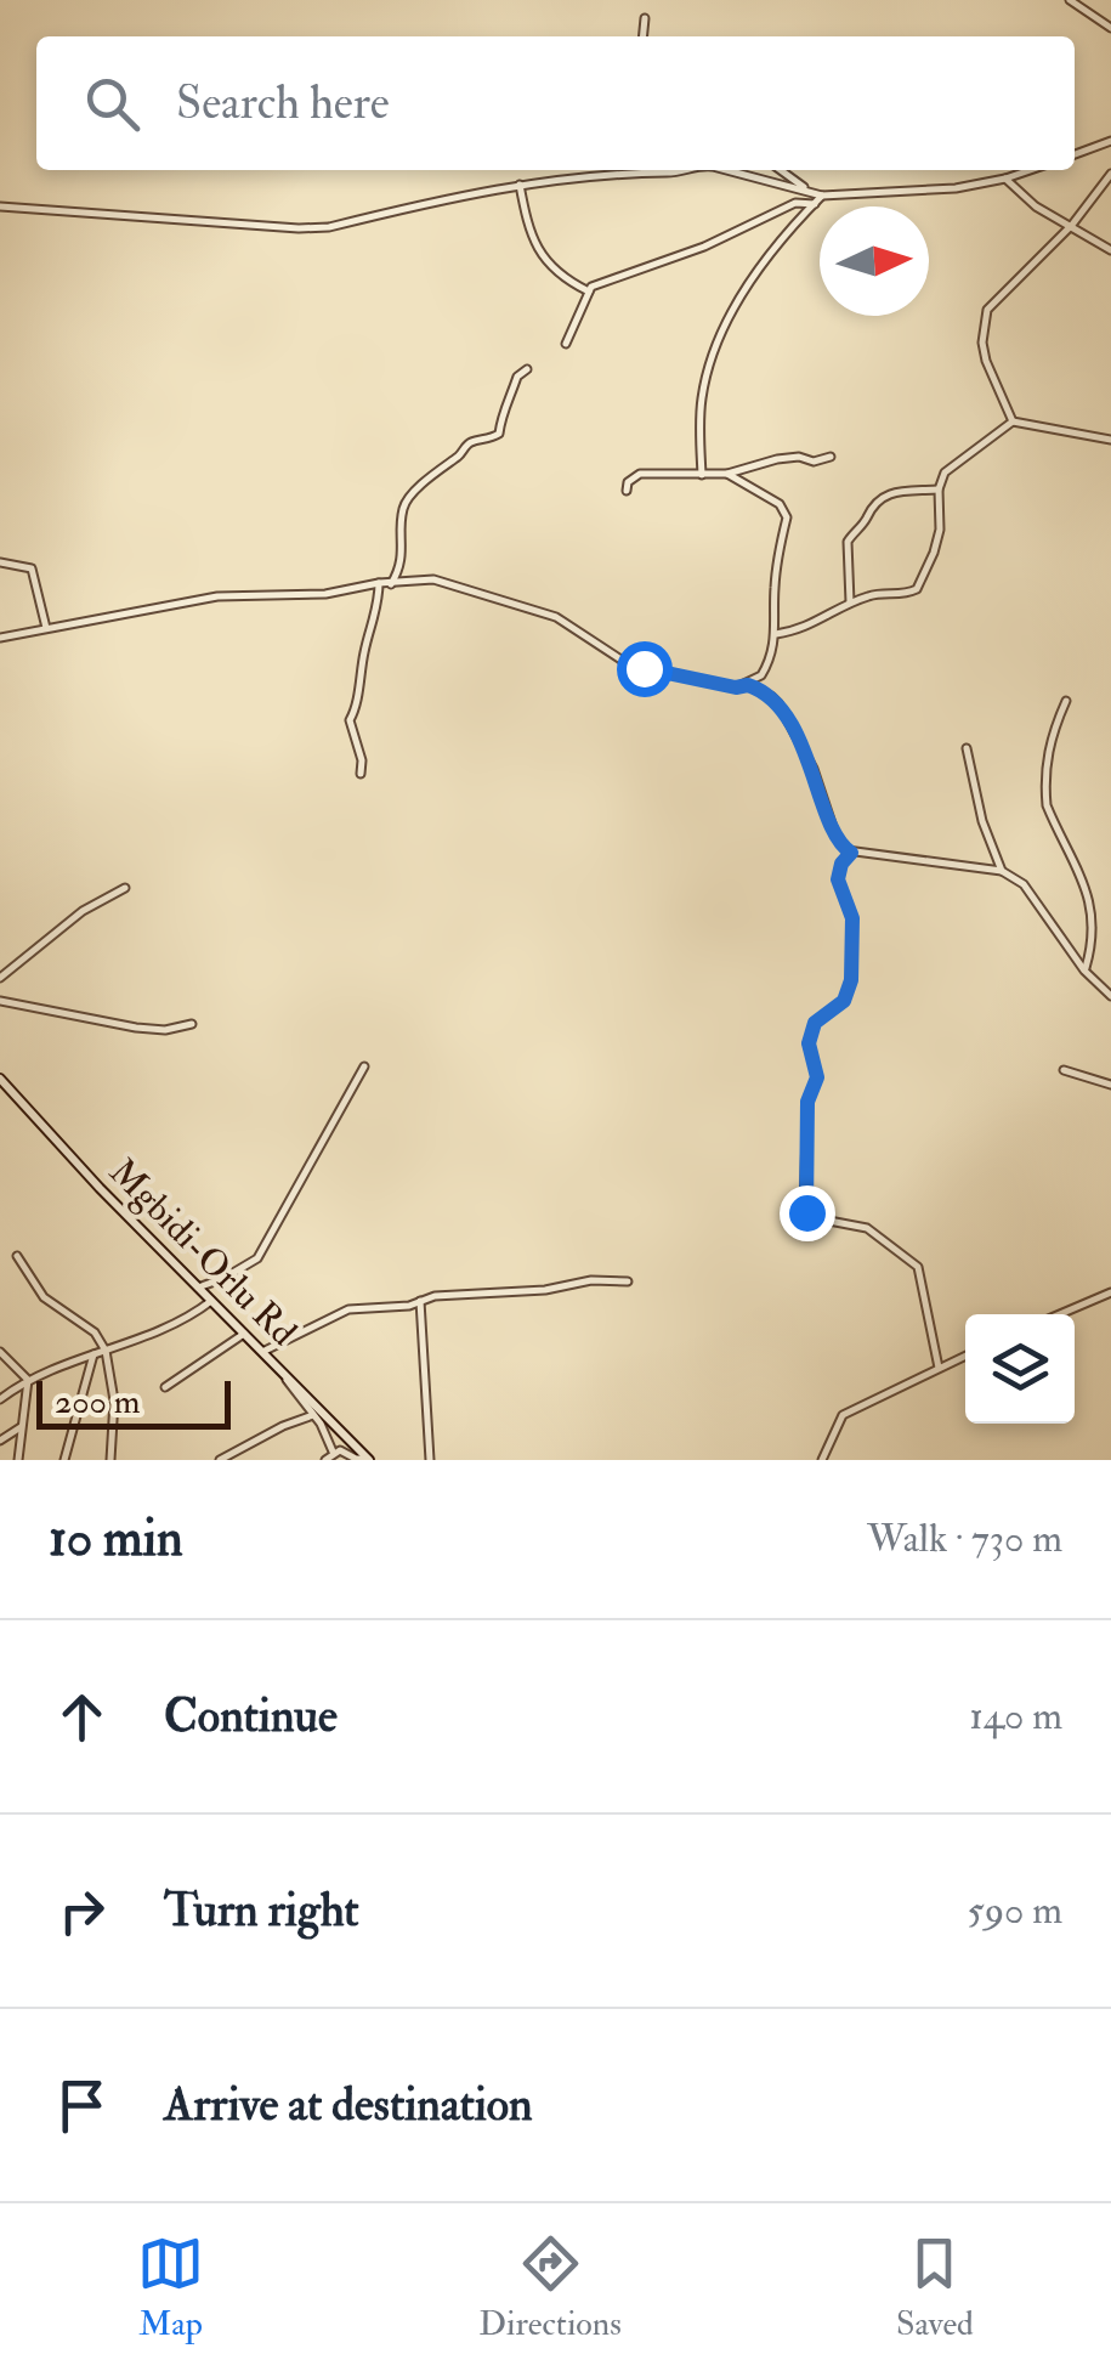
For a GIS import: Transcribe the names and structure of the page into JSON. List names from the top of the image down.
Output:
{
  "streets": {
    "main road": ["Mgbidi-Orlu Rd"]
  },
  "scale_bar": "200 m",
  "north": "right",
  "page": {
    "search": "Search here",
    "scale": "200 m",
    "heading": ["10 min", "Walk · 730 m"],
    "list": [
      ["Continue", "140 m"],
      ["Turn right", "590 m"],
      "Arrive at destination"
    ],
    "nav": ["Map", "Directions", "Saved"]
  }
}
